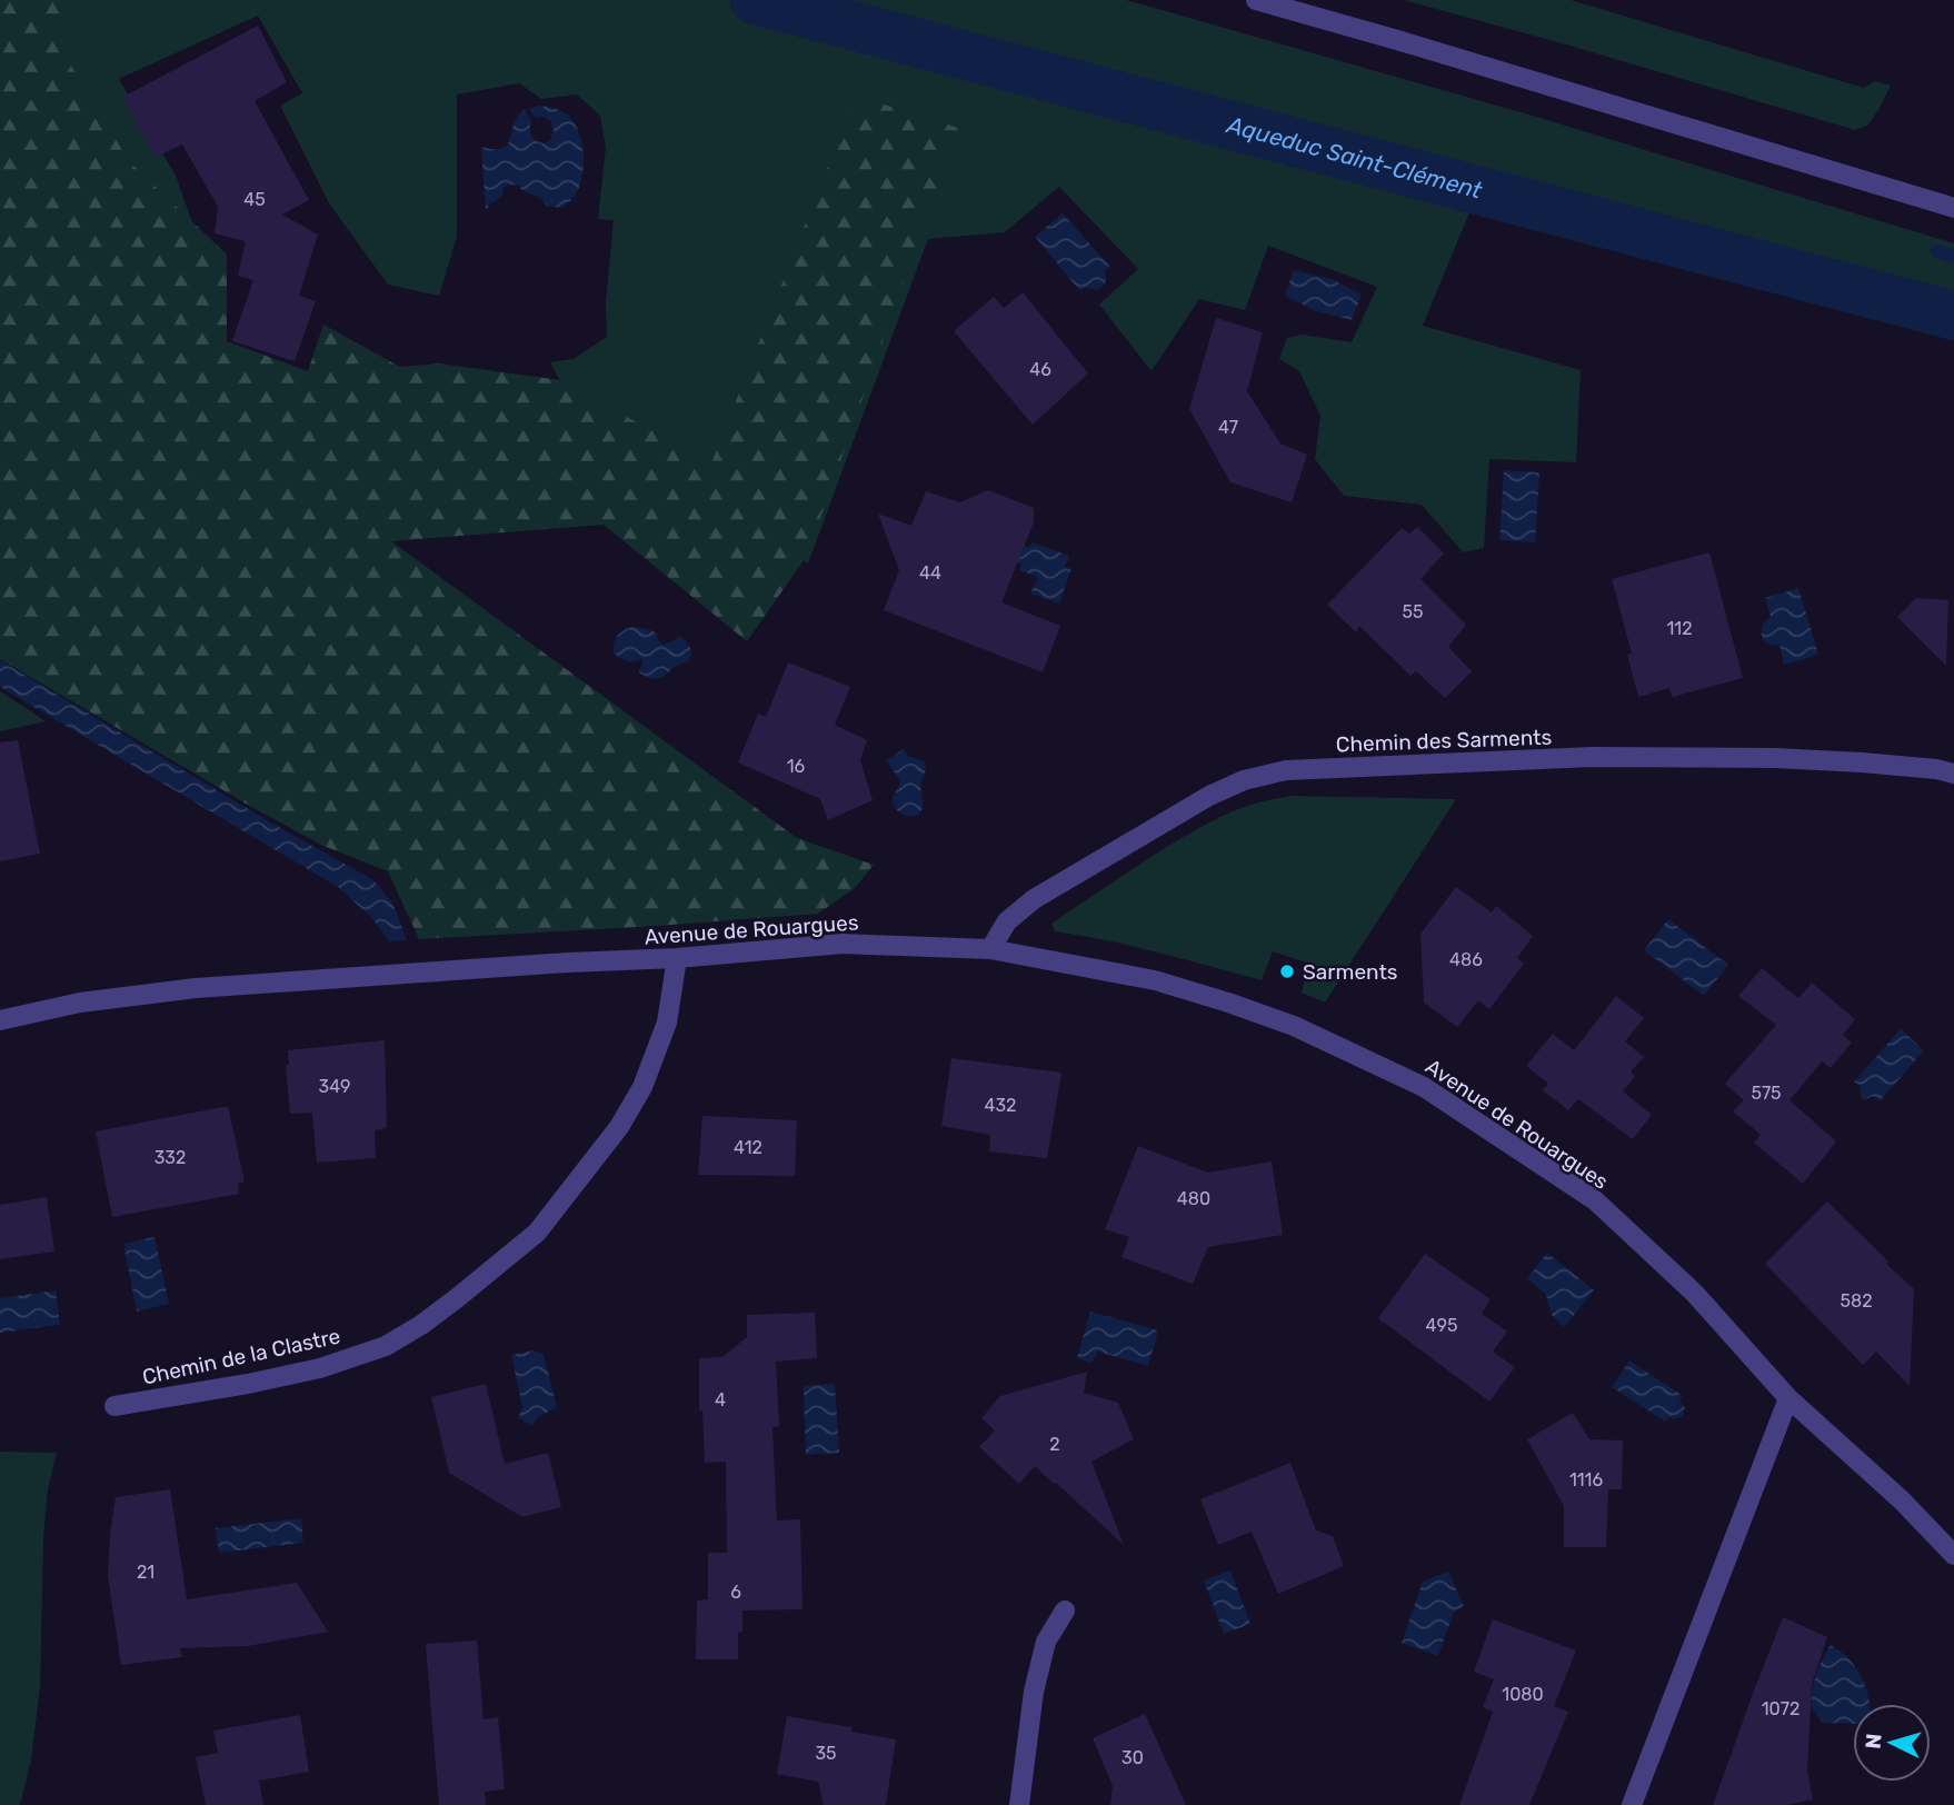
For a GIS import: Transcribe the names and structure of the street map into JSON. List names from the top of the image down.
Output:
{
  "streets": {
    "street": ["Chemin des Sarments", "Avenue de Rouargues", "Chemin de la Clastre"]
  },
  "crossings": [
    ["Chemin des Sarments", "Avenue de Rouargues"],
    ["Avenue de Rouargues", "Chemin de la Clastre"]
  ],
  "water": ["Aqueduc Saint-Clément"],
  "places": ["Sarments"],
  "house_numbers": [
    "45",
    "46",
    "47",
    "44",
    "55",
    "112",
    "16",
    "486",
    "349",
    "575",
    "432",
    "412",
    "332",
    "480",
    "582",
    "495",
    "4",
    "2",
    "1116",
    "21",
    "6",
    "1080",
    "1072",
    "35",
    "30"
  ],
  "north": "left"
}
